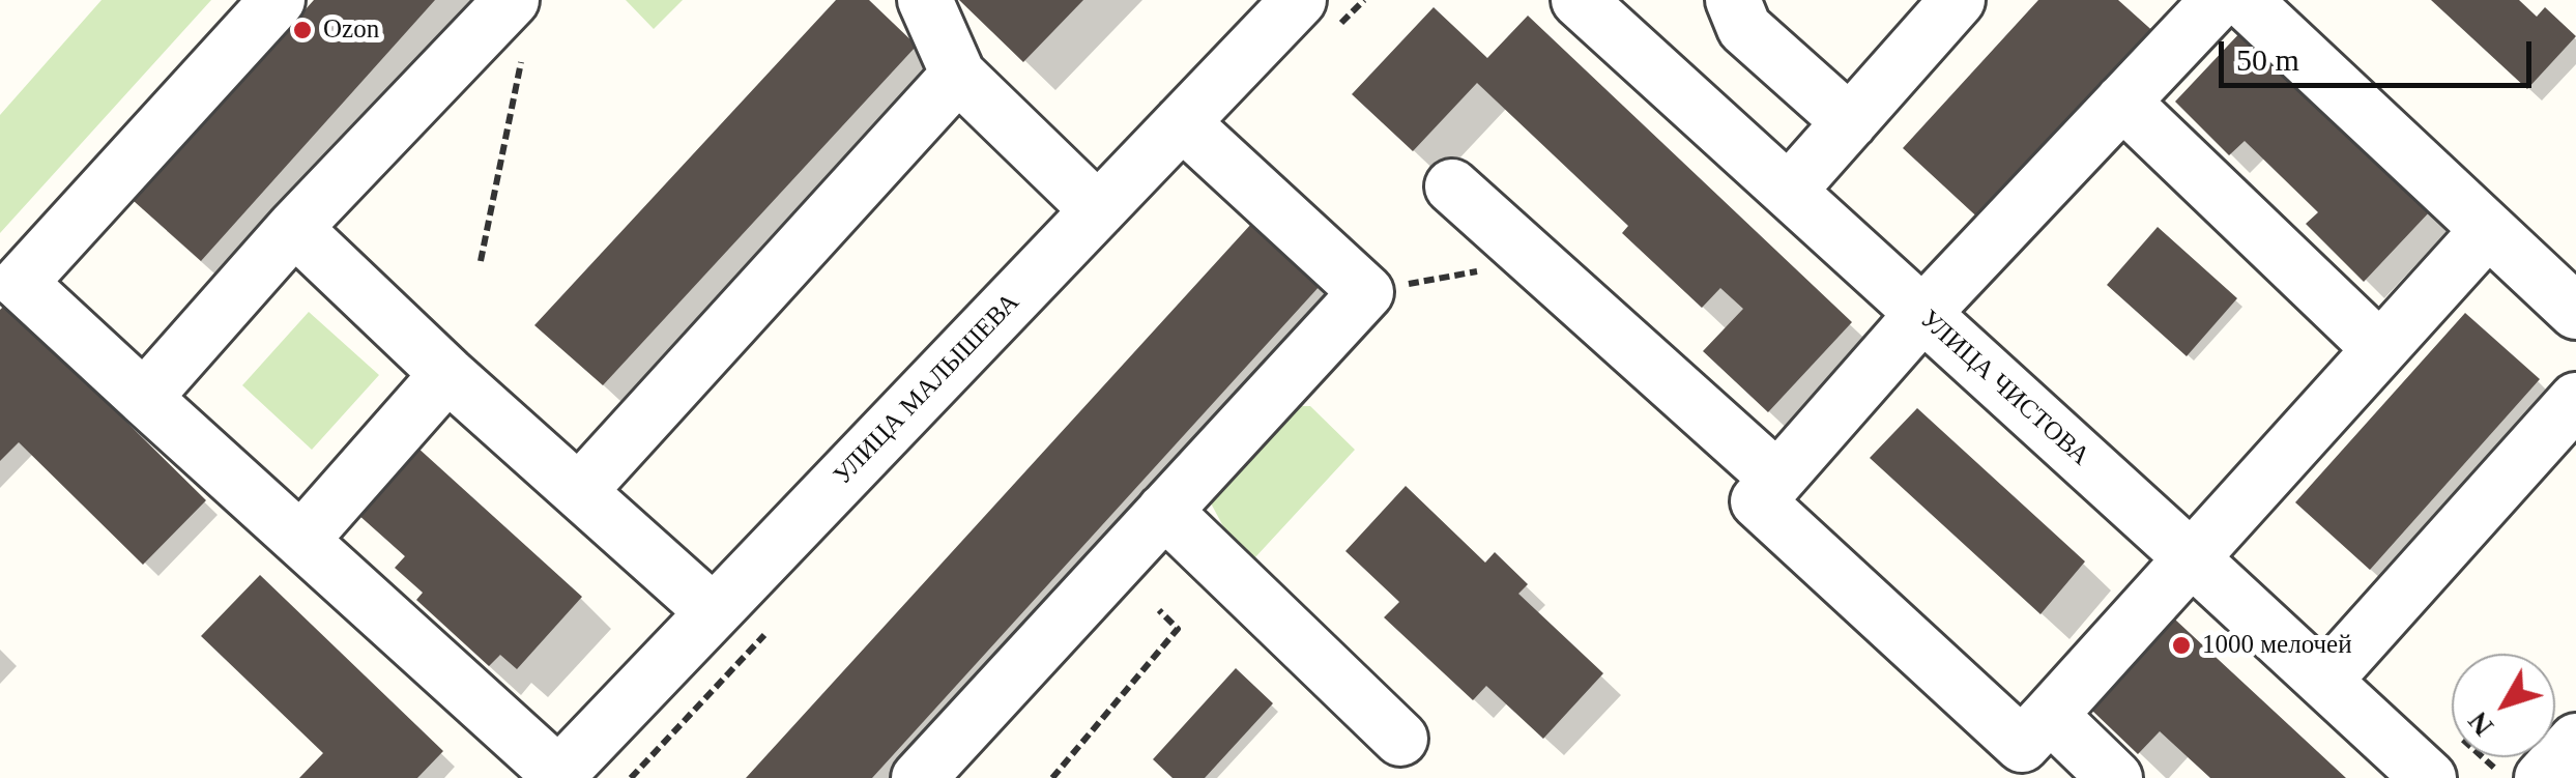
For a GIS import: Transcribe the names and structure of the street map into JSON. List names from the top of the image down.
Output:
{
  "streets": {
    "street": ["УЛИЦА ЧИСТОВА", "УЛИЦА МАЛЫШЕВА"]
  },
  "places": ["Ozon", "1000 мелочей"],
  "scale_bar": "50 m",
  "north": "bottom left"
}
